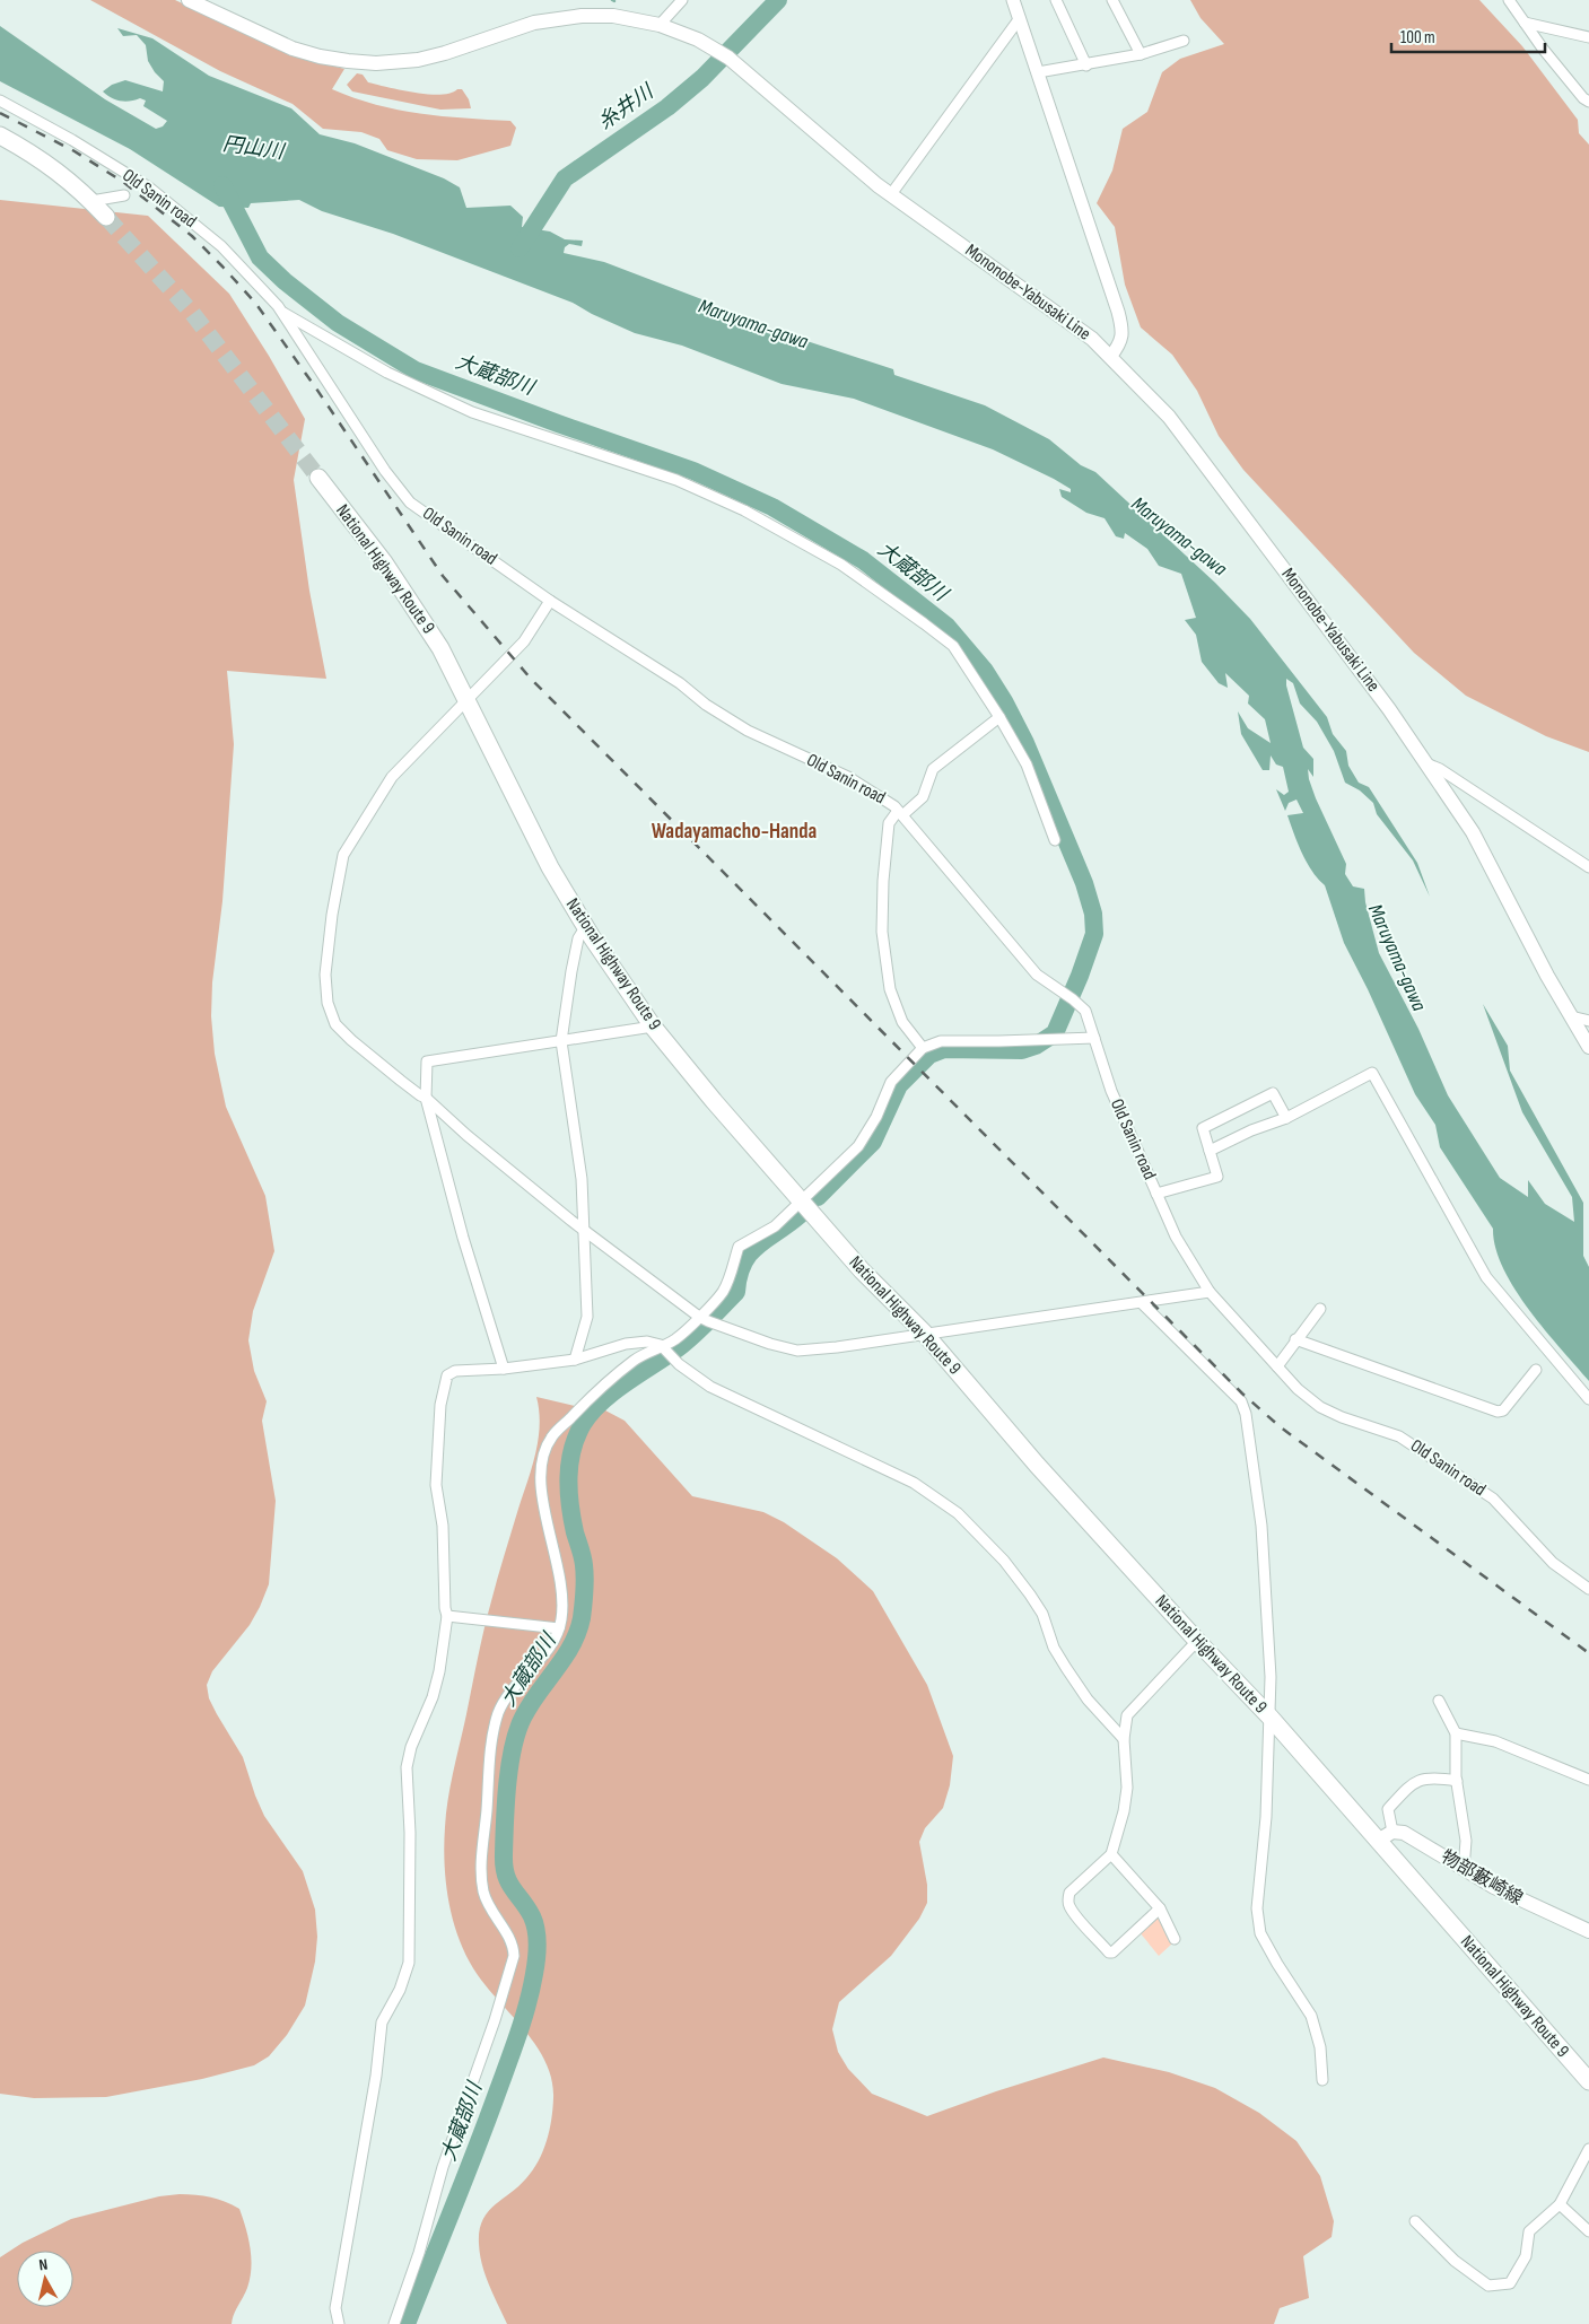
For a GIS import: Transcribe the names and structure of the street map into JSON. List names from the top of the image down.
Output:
{
  "streets": {
    "highway": ["National Highway Route 9"],
    "main road": ["Mononobe-Yabusaki Line", "物部藪崎線"],
    "street": ["Old Sanin road"]
  },
  "districts": ["Wadayamacho-Handa"],
  "water": [
    "糸井川",
    "円山川",
    "Maruyama-gawa",
    "大蔵部川"
  ],
  "scale_bar": "100 m",
  "north": "top"
}
